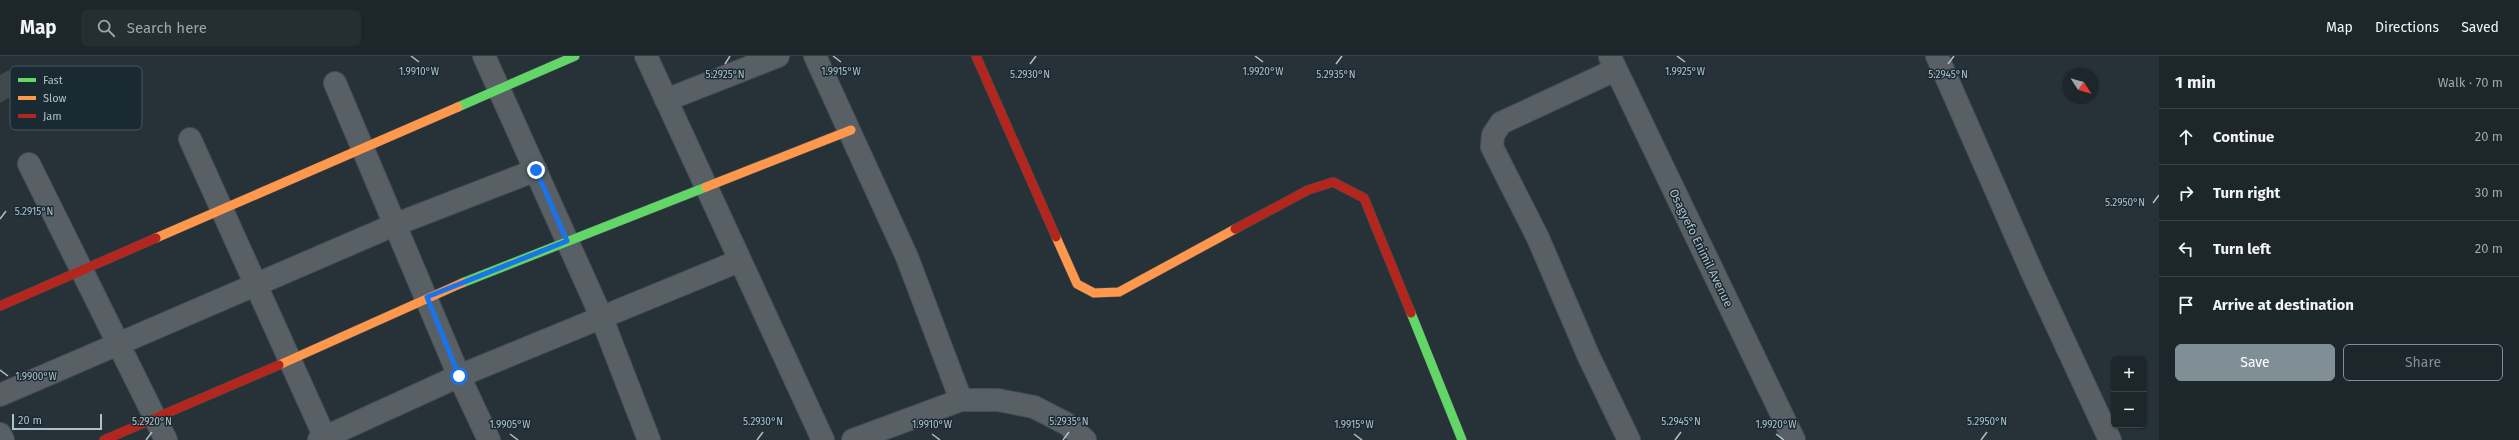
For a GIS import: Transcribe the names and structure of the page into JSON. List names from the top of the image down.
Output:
{
  "streets": {
    "street": ["Osagyefo Enimil Avenue"]
  },
  "legend": ["Fast", "Slow", "Jam"],
  "scale_bar": "20 m",
  "north": "bottom right",
  "page": {
    "header": "Map",
    "search": "Search here",
    "nav": ["Map", "Directions", "Saved"],
    "heading": ["1 min", "Walk · 70 m"],
    "list": [
      ["Continue", "20 m"],
      ["Turn right", "30 m"],
      ["Turn left", "20 m"],
      "Arrive at destination"
    ],
    "buttons": ["Save", "Share"],
    "map_buttons": ["+", "−"],
    "scale": "20 m"
  },
  "coordinates": [
    "1.9910°W",
    "1.9915°W",
    "1.9920°W",
    "1.9925°W",
    "5.2925°N",
    "5.2945°N",
    "5.2930°N",
    "5.2935°N",
    "5.2950°N",
    "5.2915°N",
    "1.9900°W",
    "5.2920°N",
    "1.9905°W"
  ]
}
